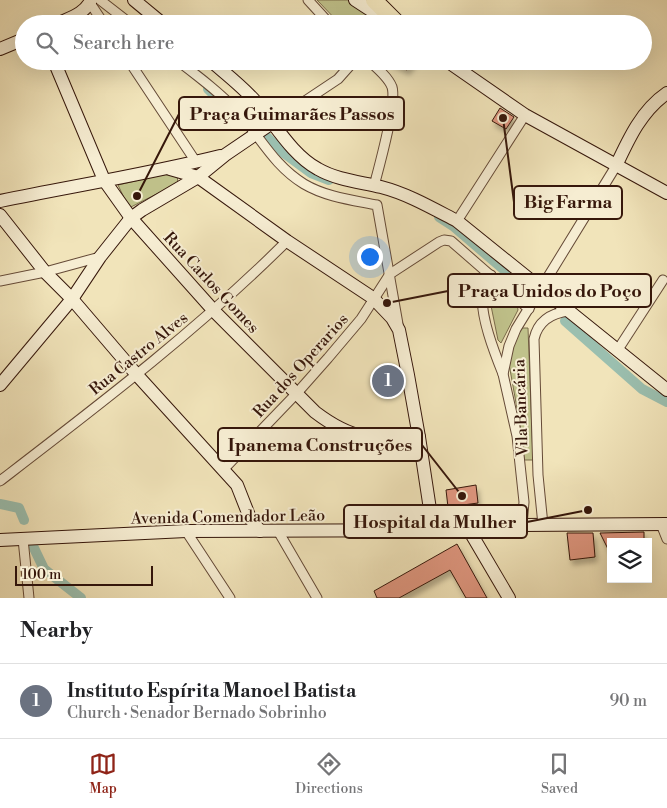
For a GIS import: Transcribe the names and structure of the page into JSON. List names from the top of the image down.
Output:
{
  "streets": {
    "street": [
      "Rua Carlos Gomes",
      "Rua Castro Alves",
      "Rua dos Operarios",
      "Vila Bancária",
      "Avenida Comendador Leão"
    ]
  },
  "crossings": [
    ["Rua Carlos Gomes", "Rua Castro Alves"],
    ["Rua Carlos Gomes", "Rua dos Operarios"],
    ["Vila Bancária", "Avenida Comendador Leão"]
  ],
  "places": [
    "Big Farma",
    "Praça Guimarães Passos",
    "Praça Unidos do Poço",
    "Ipanema Construções",
    "Hospital da Mulher"
  ],
  "scale_bar": "100 m",
  "page": {
    "search": "Search here",
    "pins": "1",
    "scale": "100 m",
    "heading": "Nearby",
    "list": [
      {
        "mark": "1",
        "name": "Instituto Espírita Manoel Batista",
        "note": "Church · Senador Bernado Sobrinho",
        "value": "90 m"
      }
    ],
    "nav": ["Map", "Directions", "Saved"]
  }
}
